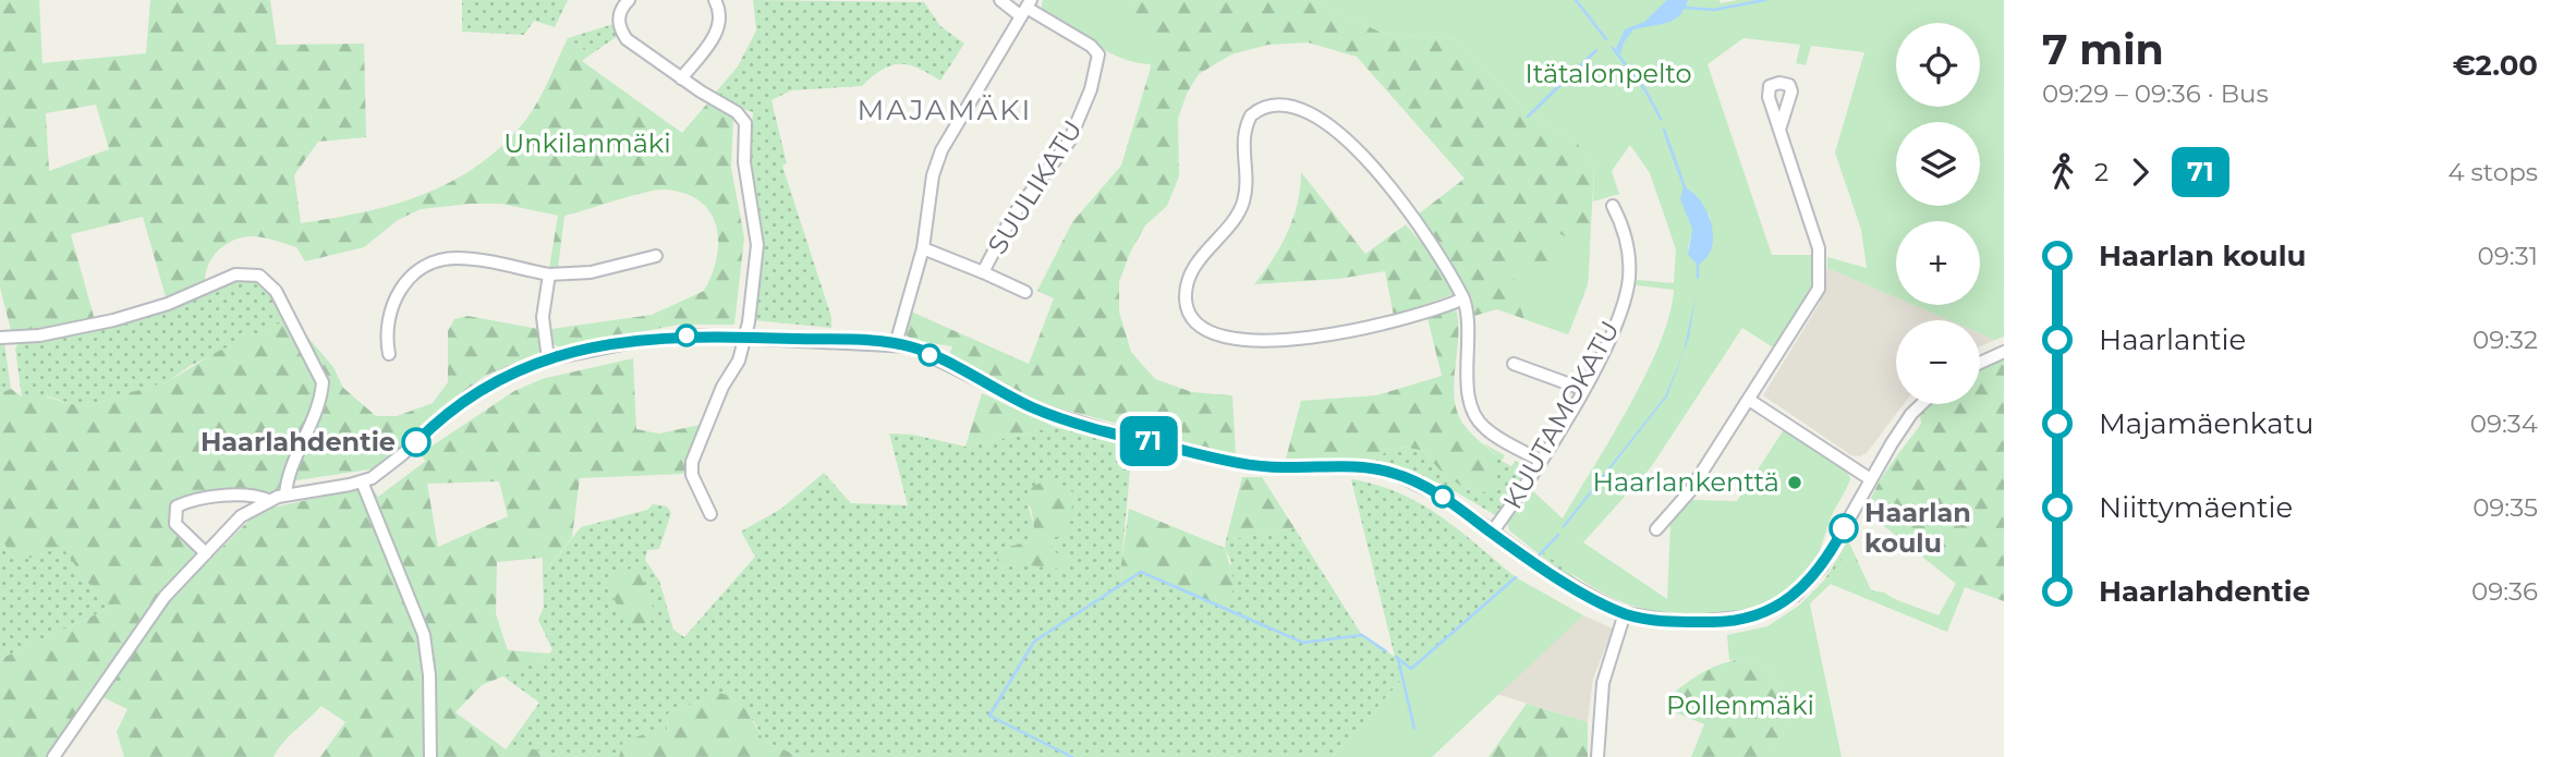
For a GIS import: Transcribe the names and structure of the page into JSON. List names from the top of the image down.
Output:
{
  "streets": {
    "street": ["SUULIKATU", "KUUTAMOKATU"]
  },
  "districts": ["MAJAMÄKI"],
  "parks": ["Itätalonpelto", "Unkilanmäki", "Pollenmäki"],
  "places": ["Haarlahdentie", "Haarlankenttä", "Haarlan koulu"],
  "lines": ["bus line 71"],
  "page": {
    "on_map": "71",
    "heading": ["7 min", "09:29 – 09:36 · Bus", "€2.00"],
    "map_buttons": ["+", "−"],
    "legs": ["2", "71", "4 stops"],
    "list": [
      {
        "name": "Haarlan koulu",
        "value": "09:31"
      },
      {
        "name": "Haarlantie",
        "value": "09:32"
      },
      {
        "name": "Majamäenkatu",
        "value": "09:34"
      },
      {
        "name": "Niittymäentie",
        "value": "09:35"
      },
      {
        "name": "Haarlahdentie",
        "value": "09:36"
      }
    ]
  }
}
